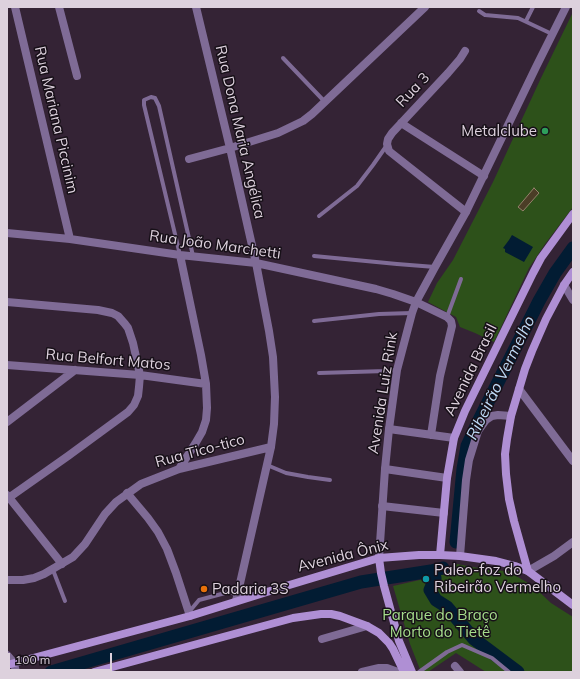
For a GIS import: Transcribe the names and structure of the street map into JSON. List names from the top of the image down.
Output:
{
  "streets": {
    "main road": ["Avenida Brasil", "Avenida Luiz Rink", "Avenida Ônix"],
    "street": [
      "Rua 3",
      "Rua Mariana Piccinim",
      "Rua Dona Maria Angélica",
      "Rua João Marchetti",
      "Rua Belfort Matos",
      "Rua Tico-tico"
    ]
  },
  "crossings": [
    ["Rua Mariana Piccinim", "Rua João Marchetti"],
    ["Rua Dona Maria Angélica", "Rua João Marchetti"],
    ["Rua Dona Maria Angélica", "Rua Tico-tico"],
    ["Rua Dona Maria Angélica", "Avenida Ônix"],
    ["Rua João Marchetti", "Avenida Luiz Rink"],
    ["Avenida Brasil", "Avenida Ônix"],
    ["Avenida Luiz Rink", "Avenida Ônix"]
  ],
  "water": ["Ribeirão Vermelho"],
  "parks": ["Parque do Braço Morto do Tietê"],
  "places": ["Metalclube", "Paleo-foz do Ribeirão Vermelho", "Padaria 3S"],
  "scale_bar": "100 m"
}
